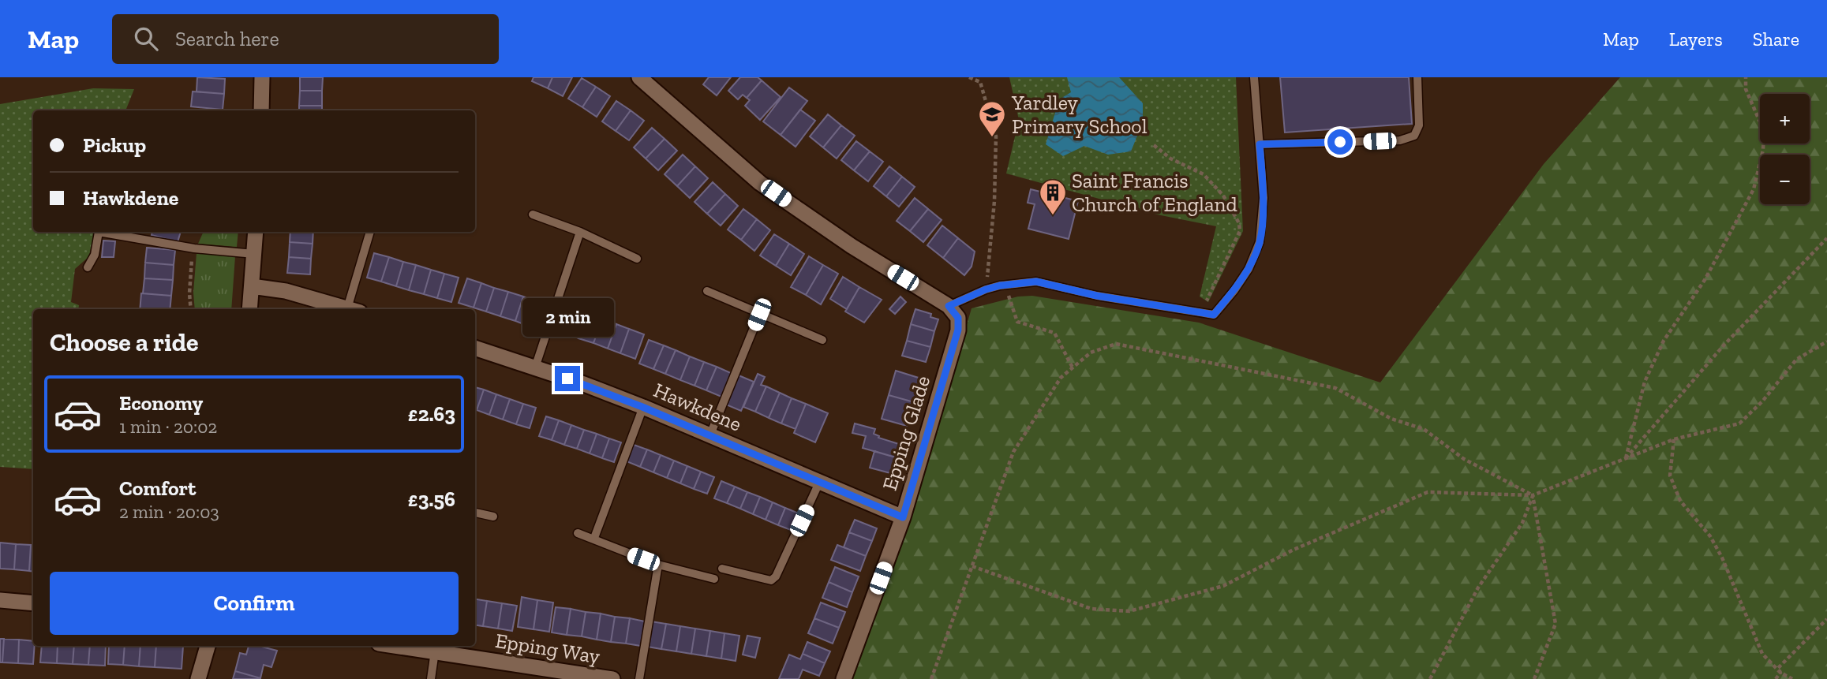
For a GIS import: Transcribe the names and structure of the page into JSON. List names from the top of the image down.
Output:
{
  "streets": {
    "street": ["Hawkdene", "Epping Glade", "Epping Way"]
  },
  "crossings": [
    ["Hawkdene", "Epping Glade"]
  ],
  "places": {
    "school or university": ["Yardley Primary School"],
    "building": ["Saint Francis Church of England"]
  },
  "page": {
    "header": "Map",
    "search": "Search here",
    "nav": ["Map", "Layers", "Share"],
    "map_buttons": ["+", "−"],
    "banner": ["Pickup", "Hawkdene"],
    "bubble": "2 min",
    "heading": "Choose a ride",
    "list": [
      {
        "name": "Economy",
        "note": "1 min · 20:02",
        "value": "£2.63"
      },
      {
        "name": "Comfort",
        "note": "2 min · 20:03",
        "value": "£3.56"
      }
    ],
    "buttons": "Confirm"
  }
}
